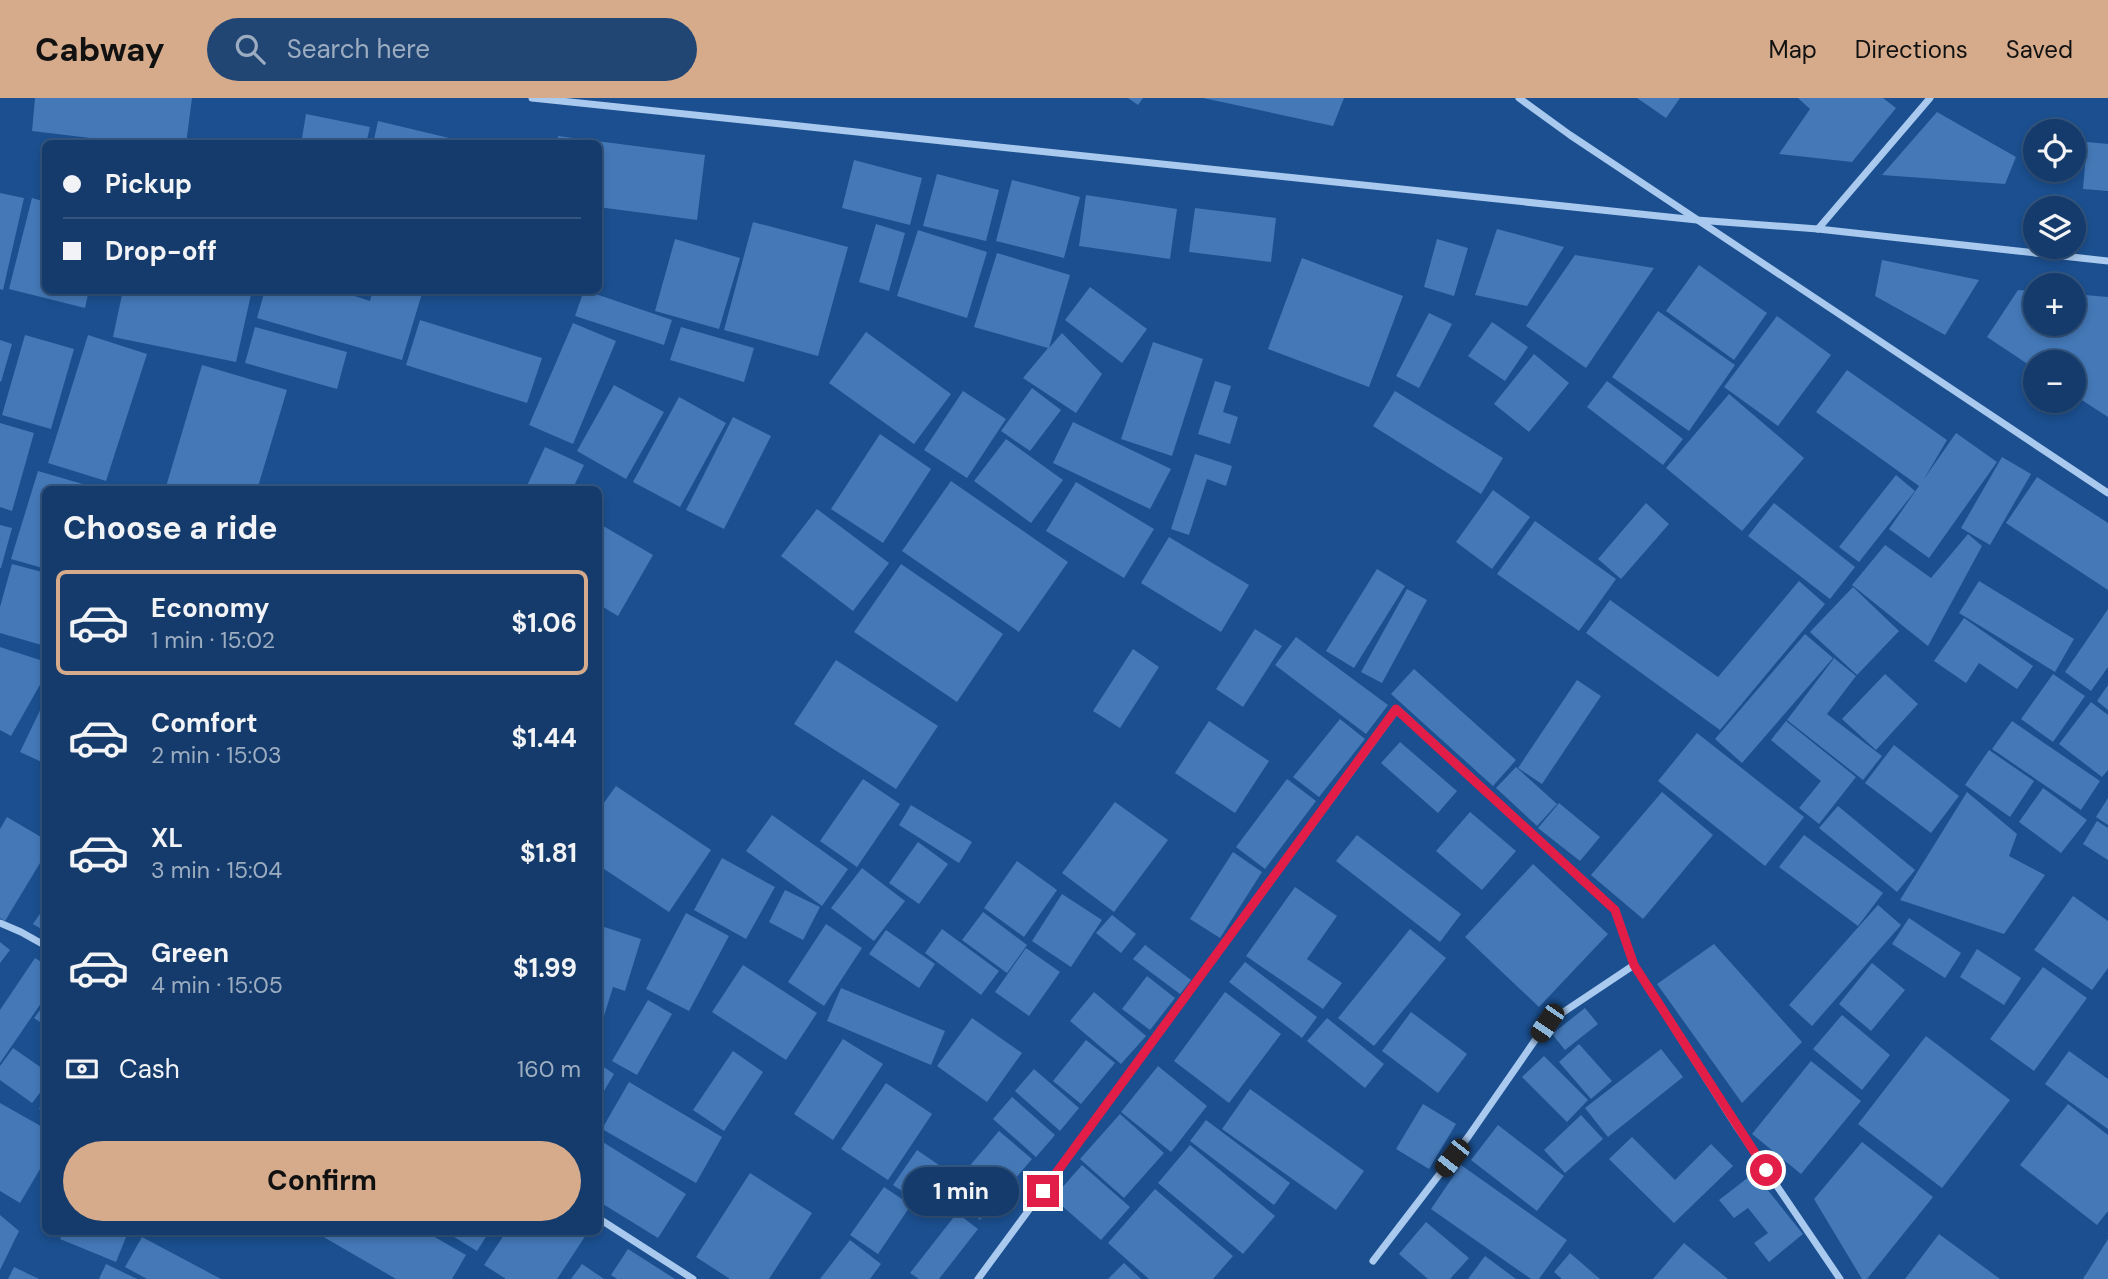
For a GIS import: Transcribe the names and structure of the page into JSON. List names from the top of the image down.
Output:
{
  "page": {
    "header": "Cabway",
    "search": "Search here",
    "nav": ["Map", "Directions", "Saved"],
    "map_buttons": ["+", "−"],
    "banner": ["Pickup", "Drop-off"],
    "heading": "Choose a ride",
    "list": [
      {
        "name": "Economy",
        "note": "1 min · 15:02",
        "value": "$1.06"
      },
      {
        "name": "Comfort",
        "note": "2 min · 15:03",
        "value": "$1.44"
      },
      {
        "name": "XL",
        "note": "3 min · 15:04",
        "value": "$1.81"
      },
      {
        "name": "Green",
        "note": "4 min · 15:05",
        "value": "$1.99"
      }
    ],
    "pay": ["Cash", "160 m"],
    "buttons": "Confirm",
    "bubble": "1 min"
  }
}
